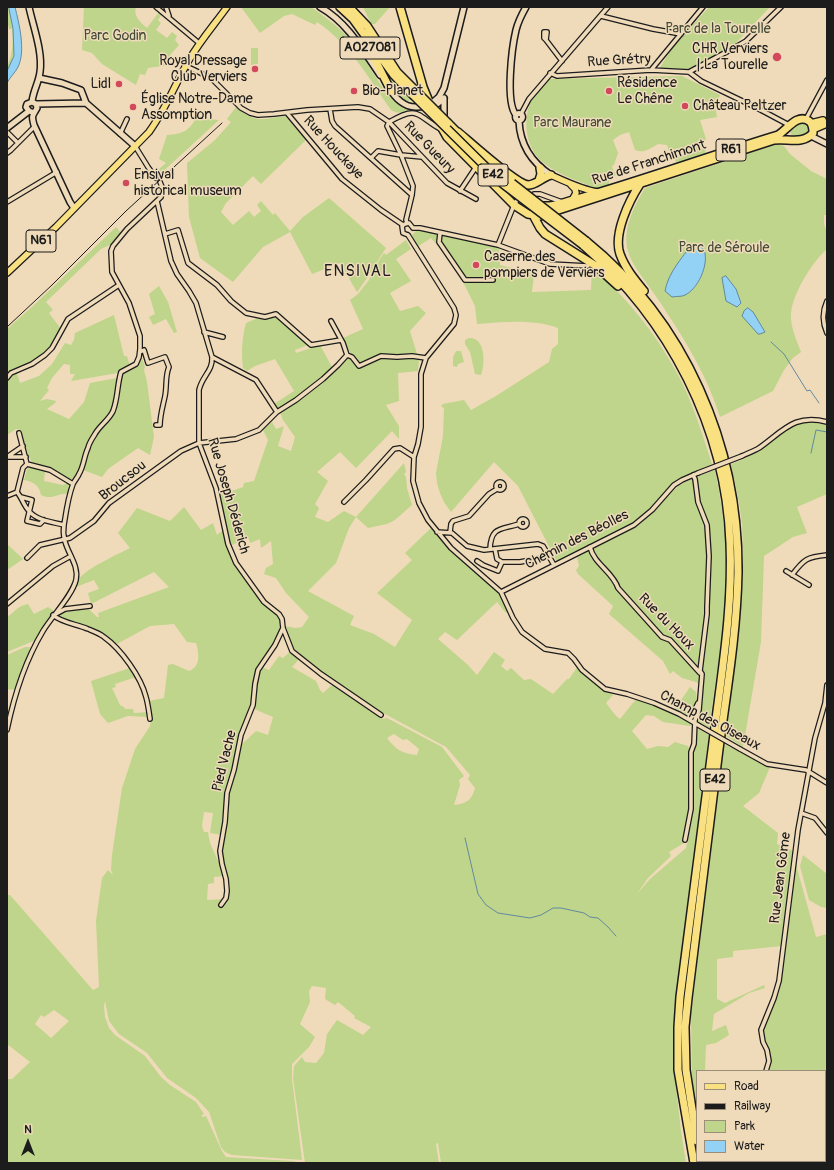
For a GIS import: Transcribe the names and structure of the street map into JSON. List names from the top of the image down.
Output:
{
  "streets": {
    "highway": [
      "A027081",
      "R61",
      "Rue de Franchimont",
      "E42"
    ],
    "main road": ["N61"],
    "street": [
      "Rue Grétry",
      "Rue Houckaye",
      "Rue Gueury",
      "Broucsou",
      "Rue Joseph Déderich",
      "Chemin des Béolles",
      "Rue du Houx",
      "Champ des Oiseaux",
      "Pied Vache",
      "Rue Jean Gôme"
    ]
  },
  "crossings": [
    ["A027081", "E42"],
    ["R61", "Rue de Franchimont"],
    ["Broucsou", "Rue Joseph Déderich"],
    ["Rue Joseph Déderich", "Pied Vache"],
    ["Chemin des Béolles", "Rue du Houx"],
    ["Chemin des Béolles", "Champ des Oiseaux"],
    ["Rue du Houx", "Champ des Oiseaux"],
    ["Champ des Oiseaux", "Rue Jean Gôme"]
  ],
  "districts": ["ENSIVAL"],
  "parks": [
    "Parc de la Tourelle",
    "Parc Godin",
    "Parc Maurane",
    "Parc de Séroule"
  ],
  "places": [
    "CHR Verviers | La Tourelle",
    "Royal Dressage Club Verviers",
    "Lidl",
    "Bio-Planet",
    "Résidence Le Chêne",
    "Château Peltzer",
    "Église Notre-Dame Assomption",
    "Ensival historical museum",
    "Caserne des pompiers de Verviers"
  ],
  "legend": [
    "Road",
    "Railway",
    "Park",
    "Water"
  ],
  "north": "top"
}
